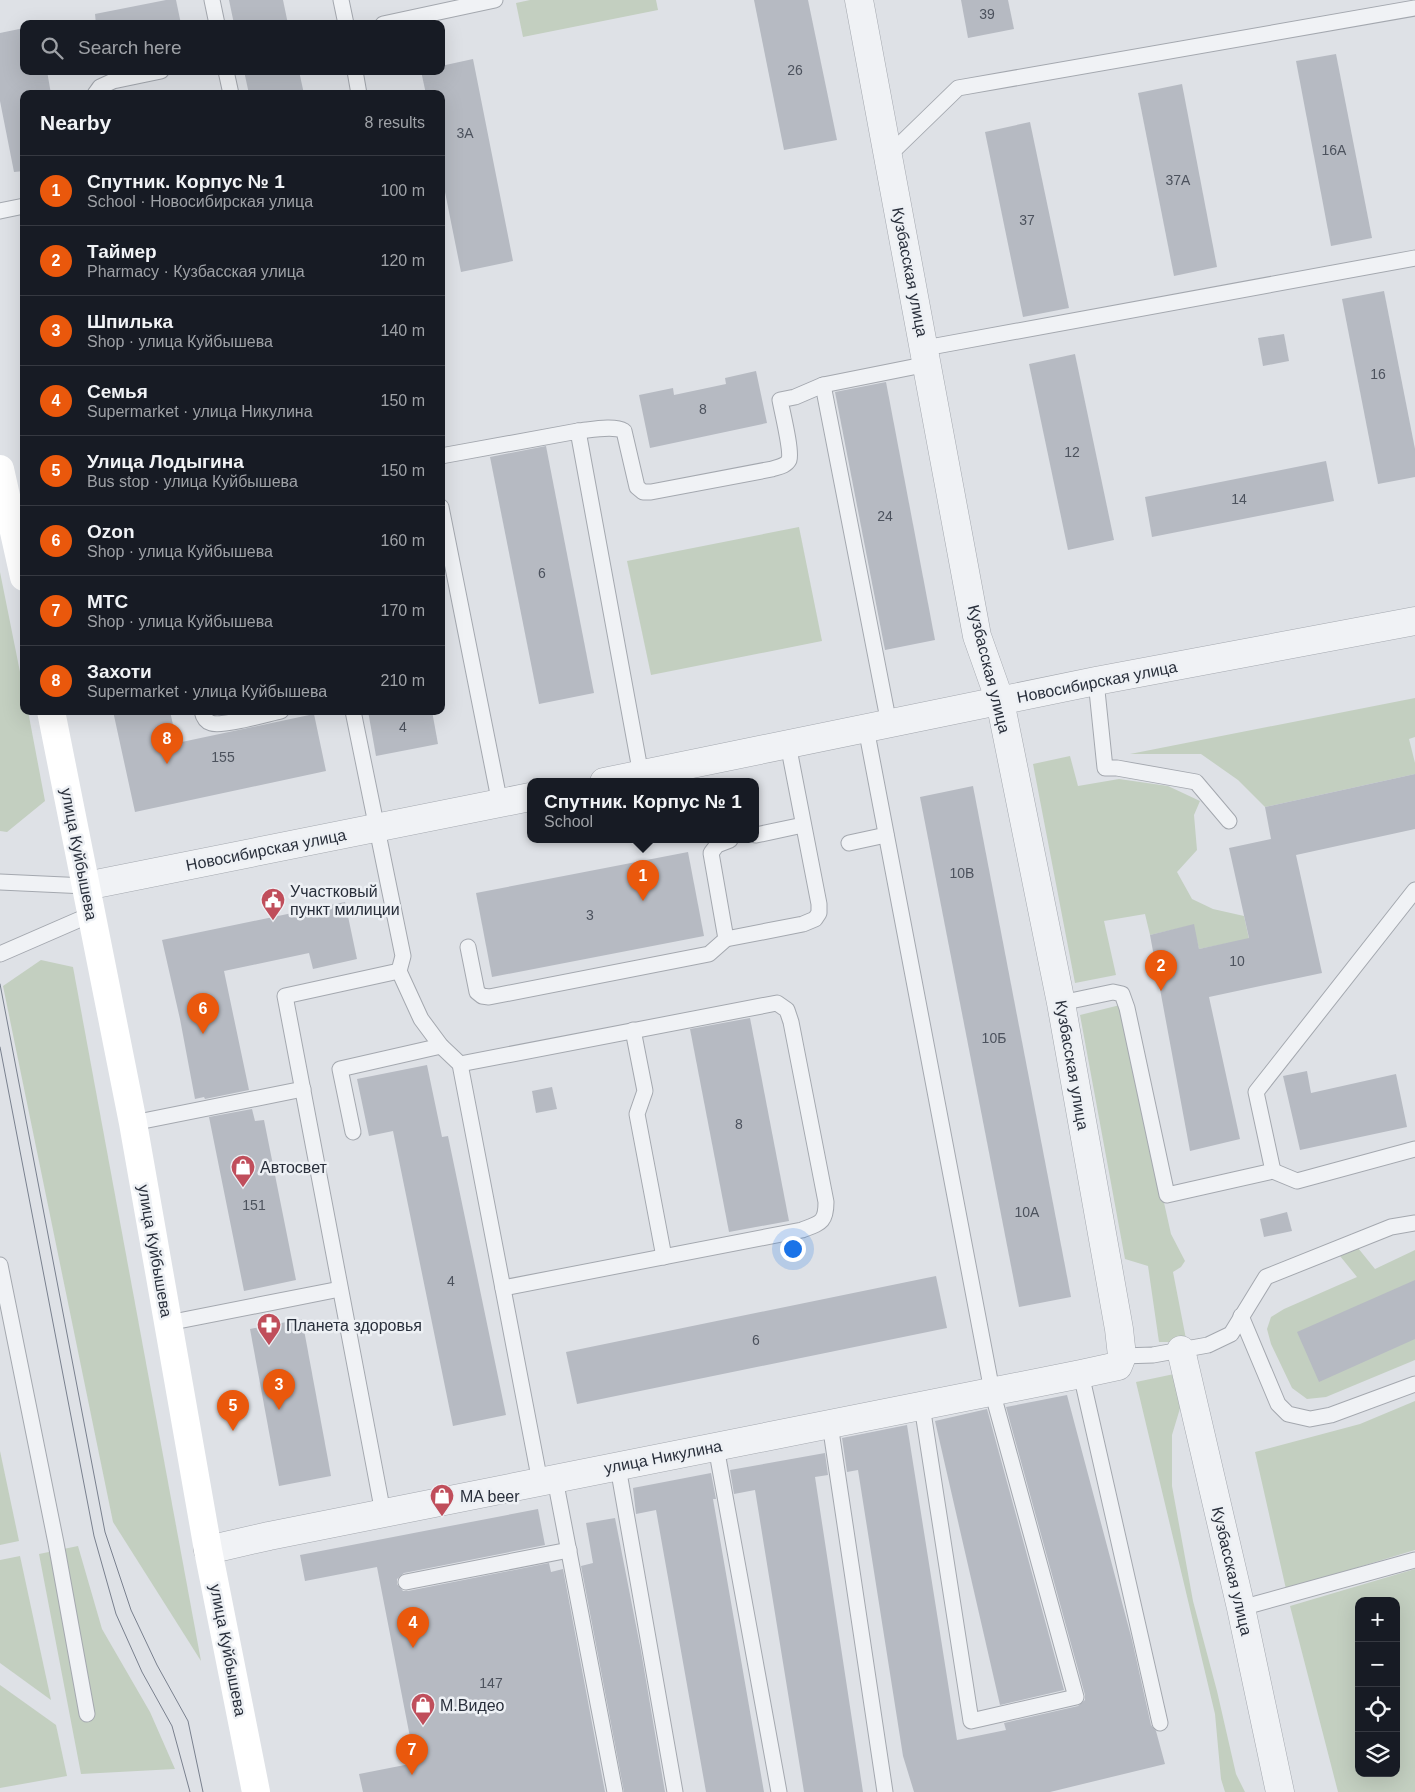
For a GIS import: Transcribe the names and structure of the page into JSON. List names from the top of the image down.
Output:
{
  "streets": {
    "main road": ["улица Куйбышева"],
    "street": ["Кузбасская улица", "Новосибирская улица", "улица Никулина"]
  },
  "crossings": [
    ["Кузбасская улица", "Новосибирская улица"],
    ["Кузбасская улица", "улица Никулина"],
    ["Новосибирская улица", "улица Куйбышева"],
    ["улица Куйбышева", "улица Никулина"]
  ],
  "places": {
    "public building": ["Участковый пункт милиции"],
    "shop": ["Автосвет", "MA beer", "М.Видео"],
    "pharmacy": ["Планета здоровья"]
  },
  "house_numbers": [
    "39",
    "26",
    "3А",
    "16А",
    "37А",
    "37",
    "16",
    "8",
    "12",
    "14",
    "24",
    "6",
    "4",
    "155",
    "10В",
    "3",
    "10",
    "10Б",
    "8",
    "151",
    "10А",
    "4",
    "6",
    "147"
  ],
  "page": {
    "search": "Search here",
    "heading": ["Nearby", "8 results"],
    "list": [
      {
        "mark": "1",
        "name": "Спутник. Корпус № 1",
        "note": "School · Новосибирская улица",
        "value": "100 m"
      },
      {
        "mark": "2",
        "name": "Таймер",
        "note": "Pharmacy · Кузбасская улица",
        "value": "120 m"
      },
      {
        "mark": "3",
        "name": "Шпилька",
        "note": "Shop · улица Куйбышева",
        "value": "140 m"
      },
      {
        "mark": "4",
        "name": "Семья",
        "note": "Supermarket · улица Никулина",
        "value": "150 m"
      },
      {
        "mark": "5",
        "name": "Улица Лодыгина",
        "note": "Bus stop · улица Куйбышева",
        "value": "150 m"
      },
      {
        "mark": "6",
        "name": "Ozon",
        "note": "Shop · улица Куйбышева",
        "value": "160 m"
      },
      {
        "mark": "7",
        "name": "МТС",
        "note": "Shop · улица Куйбышева",
        "value": "170 m"
      },
      {
        "mark": "8",
        "name": "Захоти",
        "note": "Supermarket · улица Куйбышева",
        "value": "210 m"
      }
    ],
    "pins": [
      "8",
      "1",
      "2",
      "6",
      "3",
      "5",
      "4",
      "7"
    ],
    "popup": ["Спутник. Корпус № 1", "School"],
    "map_buttons": ["+", "−"]
  }
}
